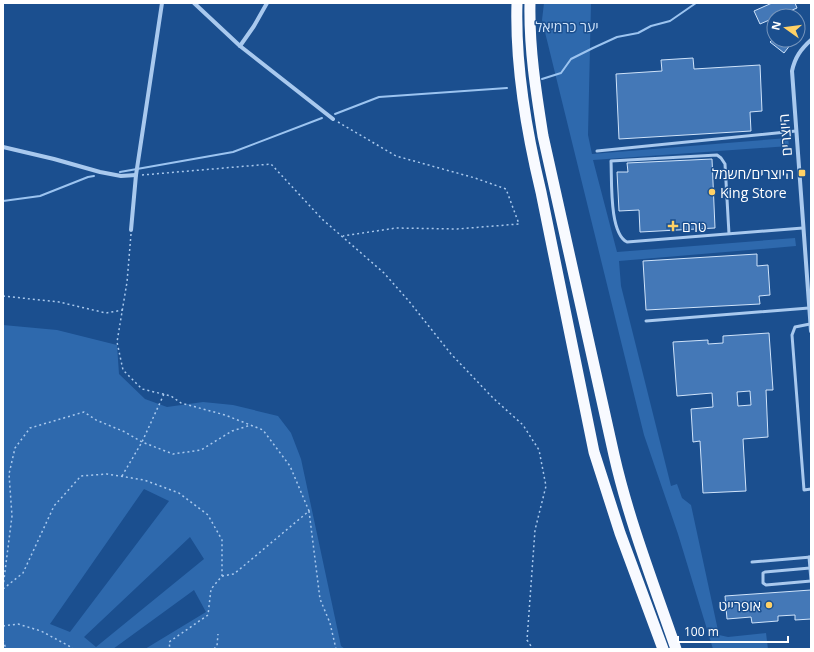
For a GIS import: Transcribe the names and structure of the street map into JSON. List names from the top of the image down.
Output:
{
  "streets": {
    "street": ["היוצרים"]
  },
  "parks": ["יער כרמיאל"],
  "places": {
    "transit": ["היוצרים/חשמל"],
    "other": ["King Store", "אופרייט"],
    "health": ["טרם"]
  },
  "scale_bar": "100 m",
  "north": "left"
}
